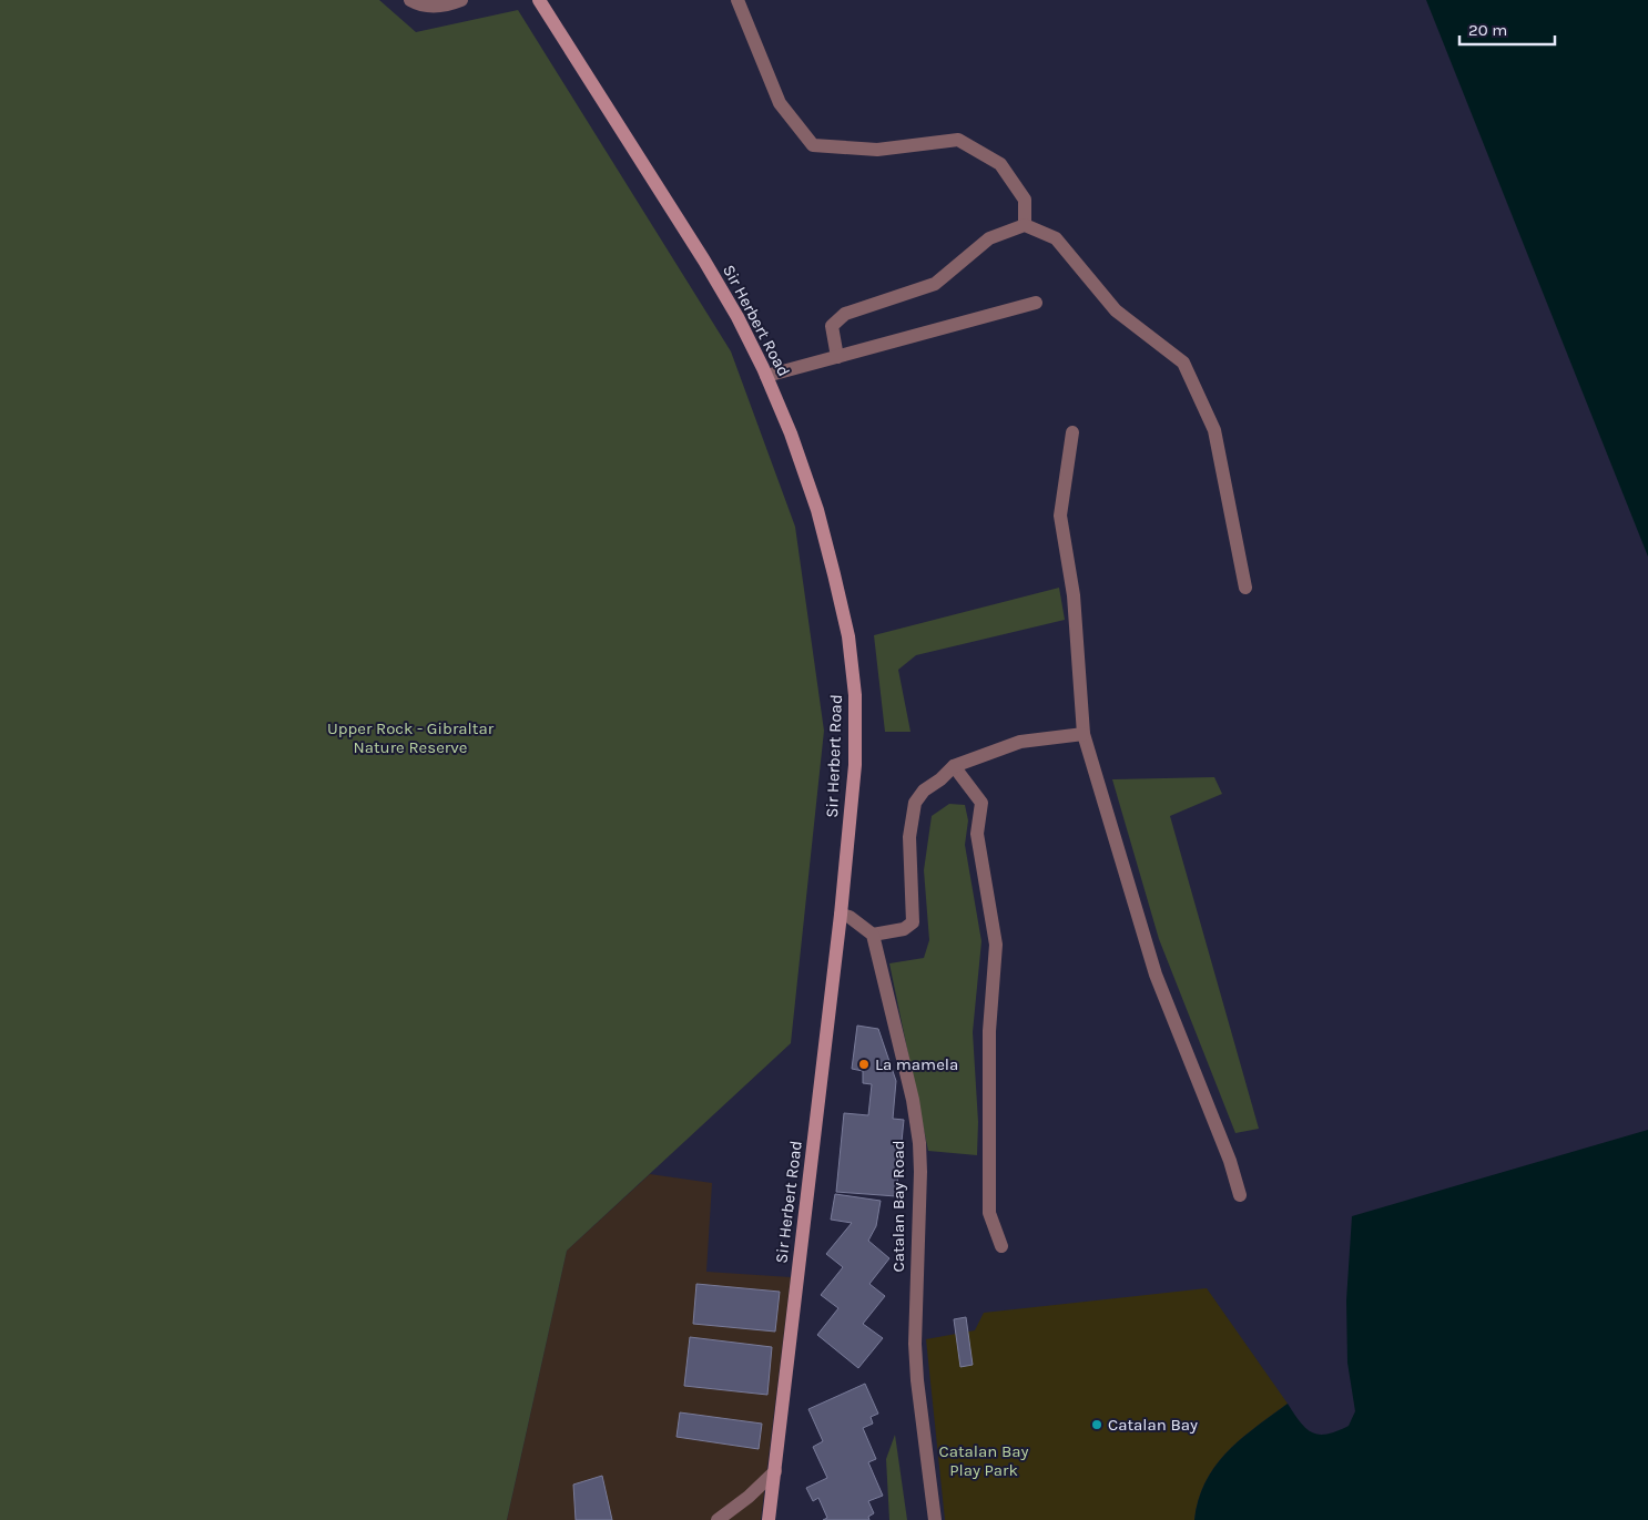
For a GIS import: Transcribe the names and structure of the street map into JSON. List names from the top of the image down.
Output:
{
  "streets": {
    "main road": ["Sir Herbert Road"],
    "street": ["Catalan Bay Road"]
  },
  "parks": ["Upper Rock - Gibraltar Nature Reserve", "Catalan Bay Play Park"],
  "places": ["La mamela", "Catalan Bay"],
  "scale_bar": "20 m"
}
